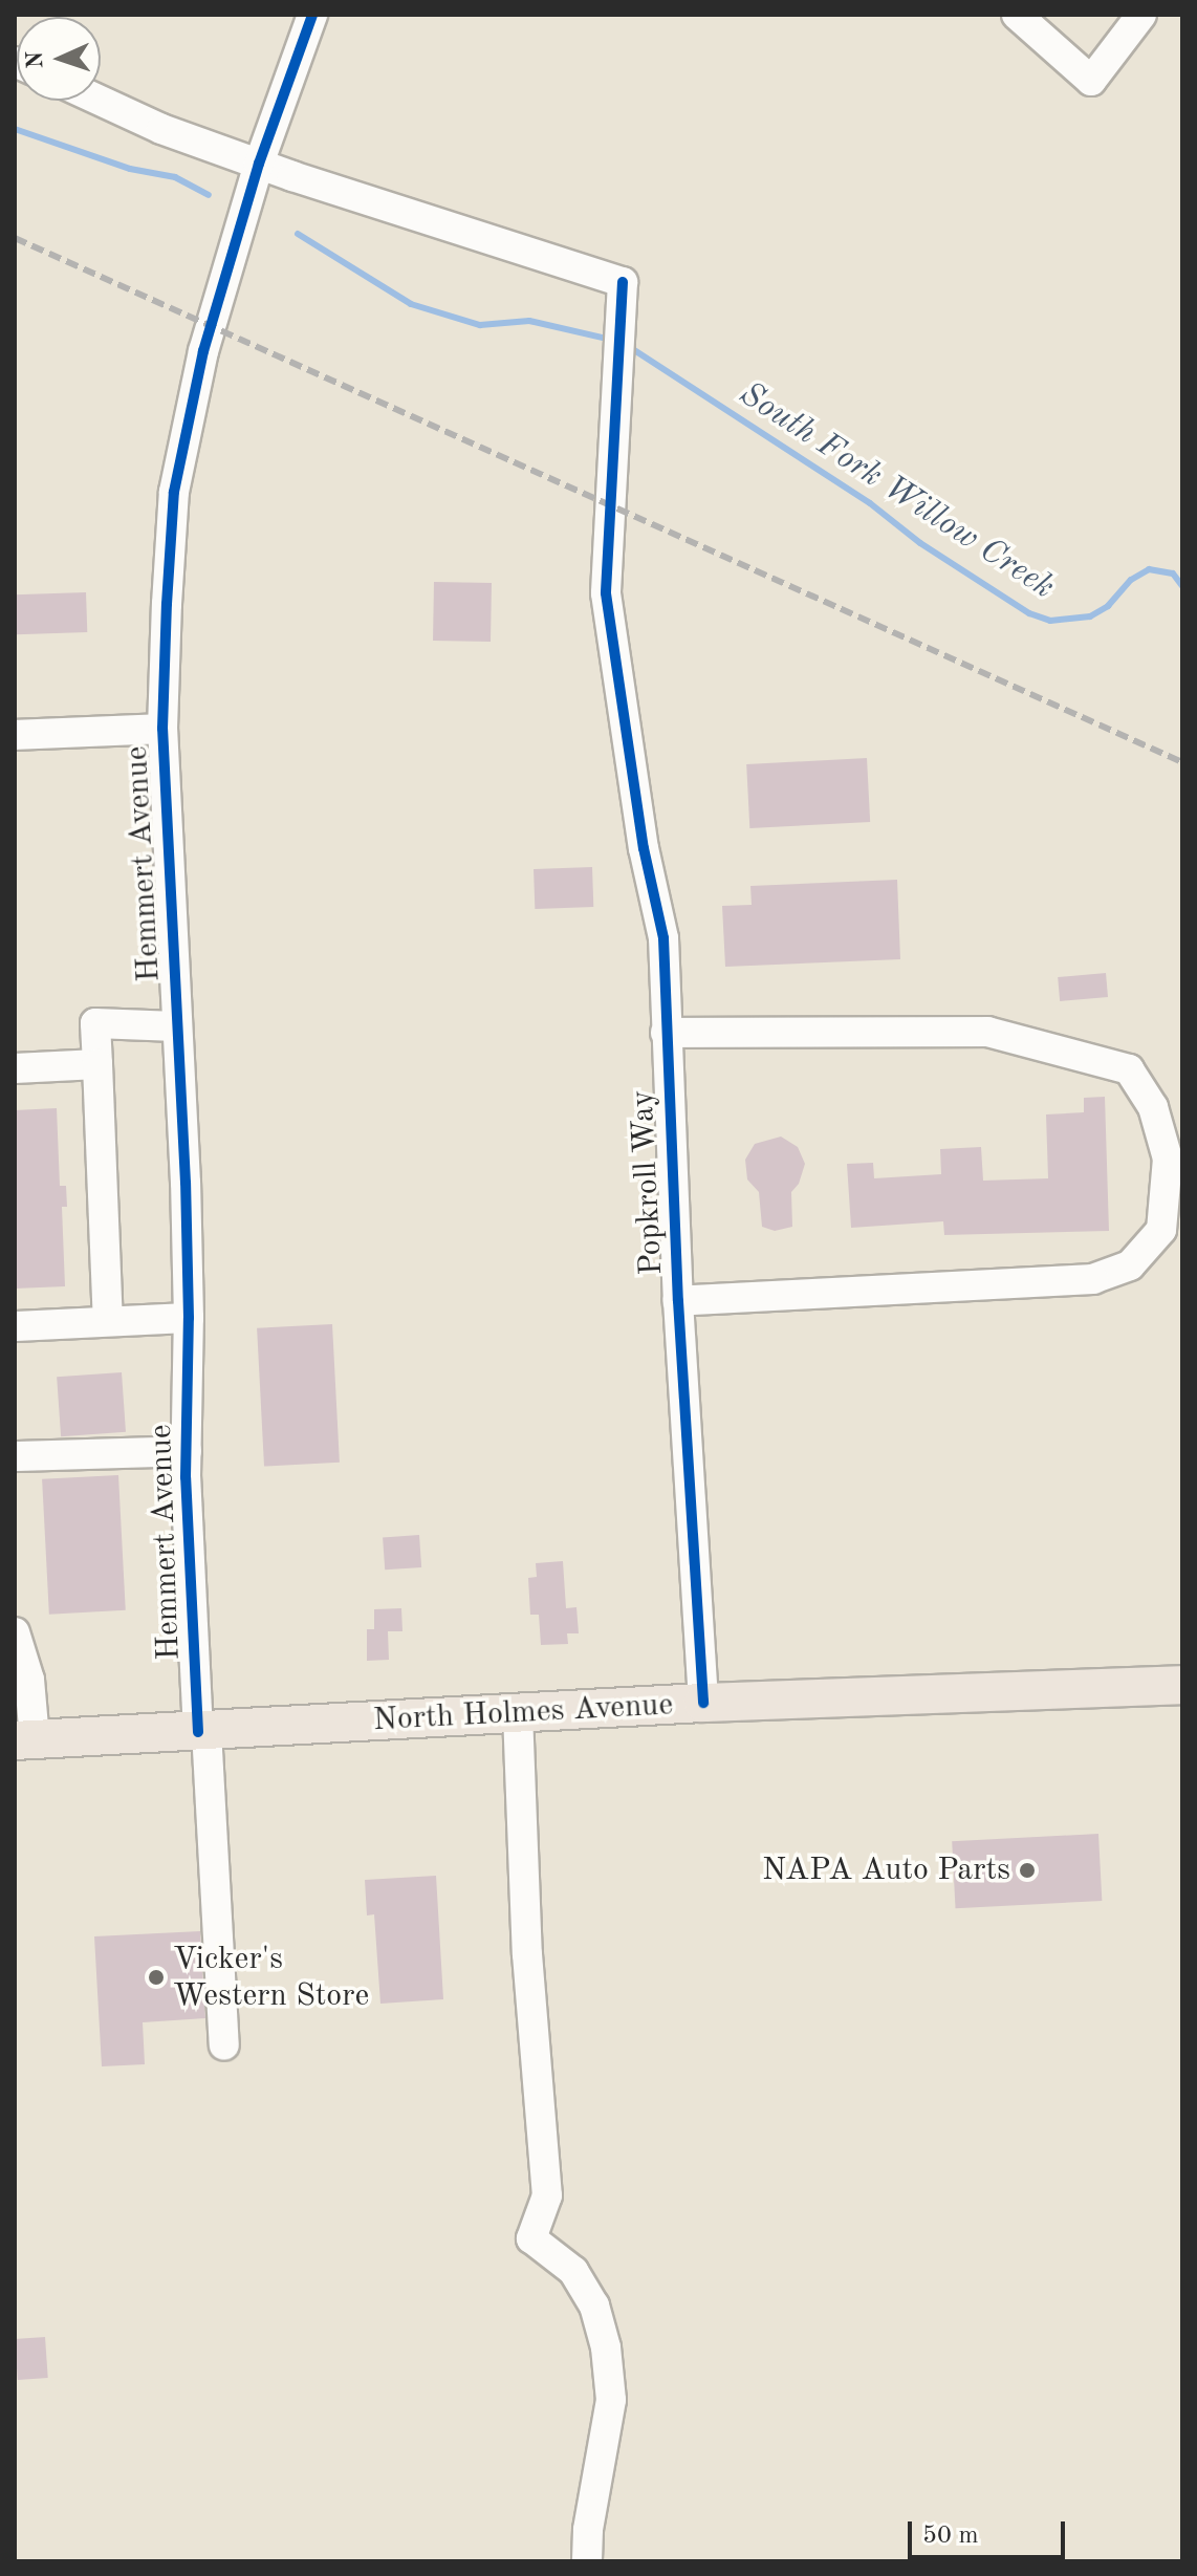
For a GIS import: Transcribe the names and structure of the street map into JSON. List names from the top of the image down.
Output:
{
  "streets": {
    "main road": ["North Holmes Avenue"],
    "street": ["Hemmert Avenue", "Popkroll Way"]
  },
  "crossings": [
    ["Hemmert Avenue", "Popkroll Way"],
    ["Hemmert Avenue", "North Holmes Avenue"],
    ["Popkroll Way", "North Holmes Avenue"]
  ],
  "water": ["South Fork Willow Creek"],
  "places": ["NAPA Auto Parts", "Vicker's Western Store"],
  "scale_bar": "50 m",
  "north": "left"
}
